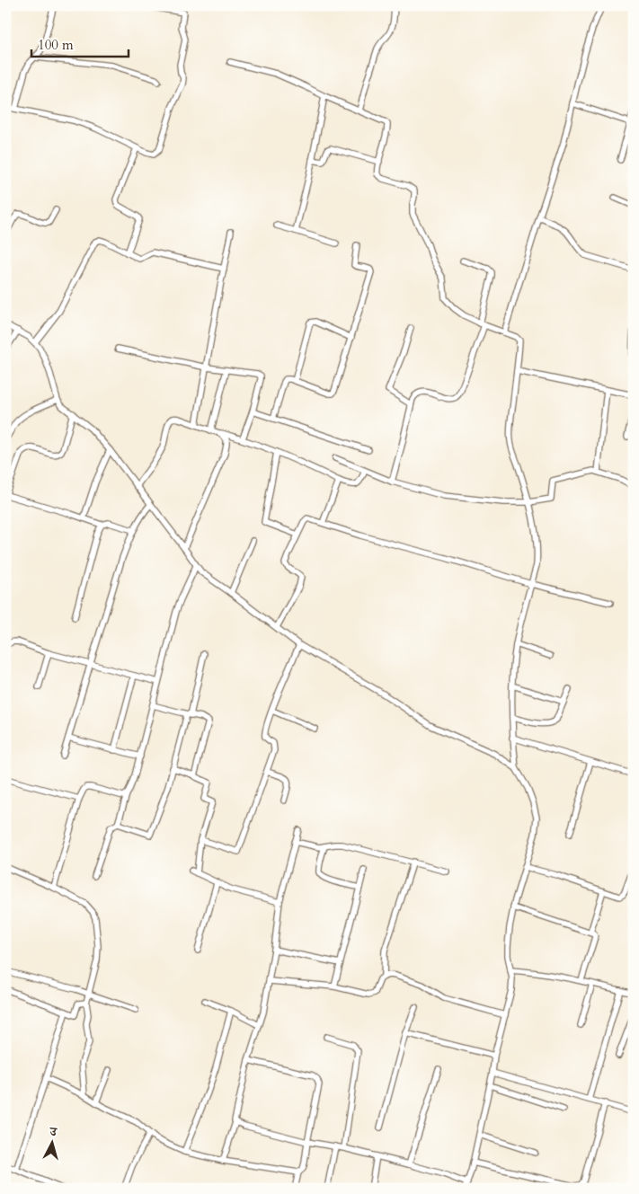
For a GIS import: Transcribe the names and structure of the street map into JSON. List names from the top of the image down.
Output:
{
  "scale_bar": "100 m",
  "north": "top"
}
